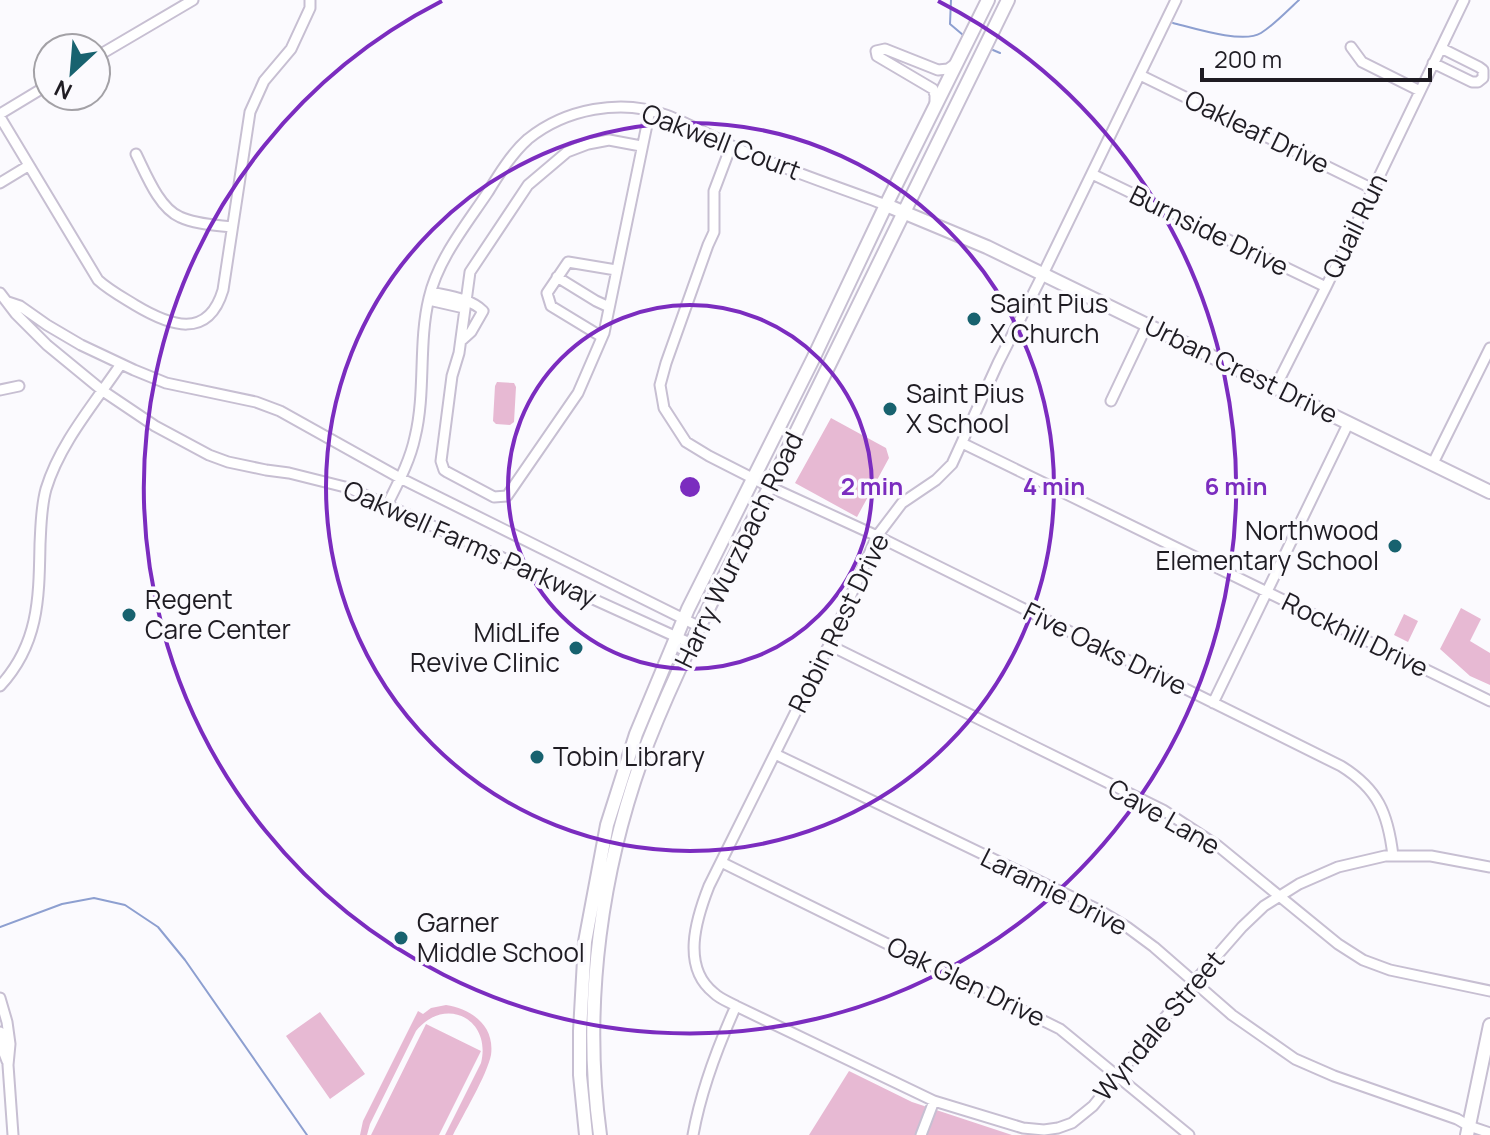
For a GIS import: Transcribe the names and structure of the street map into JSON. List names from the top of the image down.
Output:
{
  "streets": {
    "main road": ["Urban Crest Drive", "Harry Wurzbach Road"],
    "street": [
      "Oakleaf Drive",
      "Oakwell Court",
      "Quail Run",
      "Burnside Drive",
      "Oakwell Farms Parkway",
      "Robin Rest Drive",
      "Rockhill Drive",
      "Five Oaks Drive",
      "Cave Lane",
      "Laramie Drive",
      "Oak Glen Drive",
      "Wyndale Street"
    ]
  },
  "crossings": [
    ["Oakleaf Drive", "Quail Run"],
    ["Oakleaf Drive", "Robin Rest Drive"],
    ["Oakwell Court", "Urban Crest Drive"],
    ["Oakwell Court", "Oakwell Farms Parkway"],
    ["Oakwell Court", "Harry Wurzbach Road"],
    ["Oakwell Court", "Five Oaks Drive"],
    ["Quail Run", "Burnside Drive"],
    ["Quail Run", "Urban Crest Drive"],
    ["Burnside Drive", "Robin Rest Drive"],
    ["Urban Crest Drive", "Harry Wurzbach Road"],
    ["Urban Crest Drive", "Robin Rest Drive"],
    ["Oakwell Farms Parkway", "Harry Wurzbach Road"],
    ["Harry Wurzbach Road", "Five Oaks Drive"],
    ["Robin Rest Drive", "Rockhill Drive"],
    ["Robin Rest Drive", "Five Oaks Drive"],
    ["Robin Rest Drive", "Cave Lane"],
    ["Robin Rest Drive", "Laramie Drive"],
    ["Robin Rest Drive", "Oak Glen Drive"],
    ["Robin Rest Drive", "Wyndale Street"],
    ["Five Oaks Drive", "Wyndale Street"],
    ["Cave Lane", "Wyndale Street"],
    ["Laramie Drive", "Wyndale Street"],
    ["Oak Glen Drive", "Wyndale Street"]
  ],
  "places": [
    "Saint Pius X Church",
    "Saint Pius X School",
    "Northwood Elementary School",
    "Regent Care Center",
    "MidLife Revive Clinic",
    "Tobin Library",
    "Garner Middle School"
  ],
  "scale_bar": "200 m",
  "north": "bottom left",
  "rings": ["2 min", "4 min", "6 min"]
}
